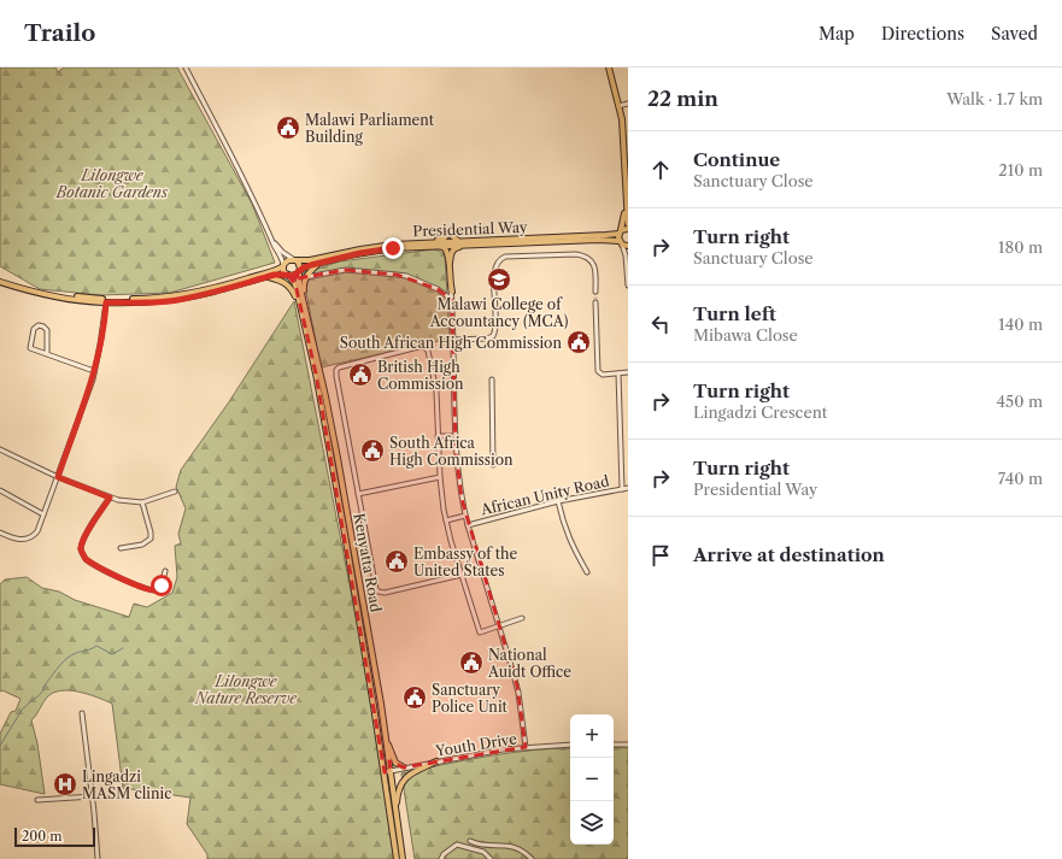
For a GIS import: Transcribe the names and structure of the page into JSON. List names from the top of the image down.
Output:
{
  "streets": {
    "main road": ["Presidential Way", "Kenyatta Road"],
    "street": ["African Unity Road", "Youth Drive"]
  },
  "crossings": [
    ["Presidential Way", "Kenyatta Road"],
    ["Kenyatta Road", "Youth Drive"]
  ],
  "parks": ["Lilongwe Botanic Gardens", "Lilongwe Nature Reserve"],
  "places": {
    "public building": [
      "Malawi Parliament Building",
      "South African High Commission",
      "British High Commission",
      "South Africa High Commission",
      "Embassy of the United States",
      "National Auidt Office",
      "Sanctuary Police Unit"
    ],
    "school or university": ["Malawi College of Accountancy (MCA)"],
    "hospital": ["Lingadzi MASM clinic"]
  },
  "scale_bar": "200 m",
  "page": {
    "header": "Trailo",
    "nav": ["Map", "Directions", "Saved"],
    "heading": ["22 min", "Walk · 1.7 km"],
    "list": [
      ["Continue", "Sanctuary Close", "210 m"],
      ["Turn right", "Sanctuary Close", "180 m"],
      ["Turn left", "Mibawa Close", "140 m"],
      ["Turn right", "Lingadzi Crescent", "450 m"],
      ["Turn right", "Presidential Way", "740 m"],
      "Arrive at destination"
    ],
    "map_buttons": ["+", "−"],
    "scale": "200 m"
  }
}
